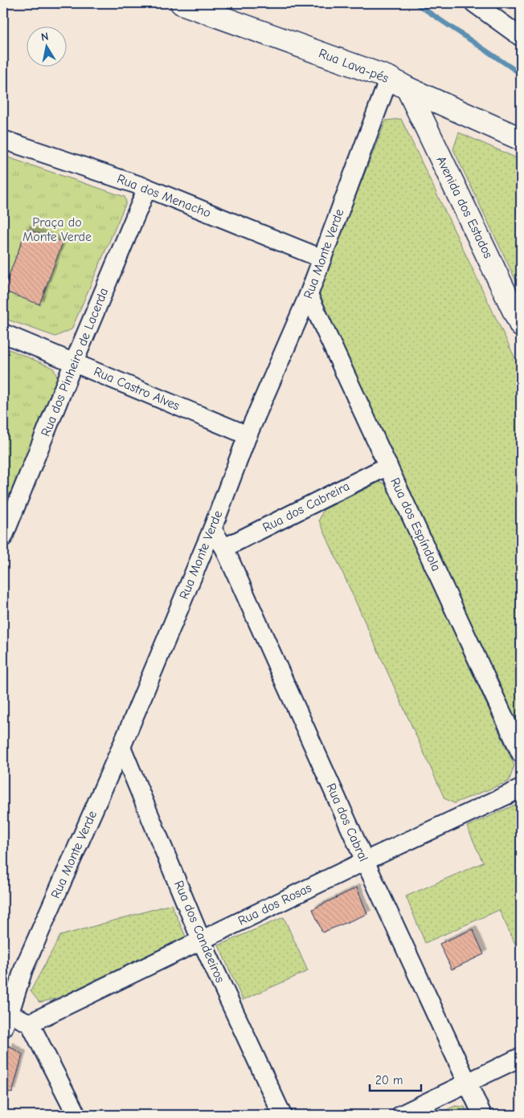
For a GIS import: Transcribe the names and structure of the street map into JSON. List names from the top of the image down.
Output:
{
  "streets": {
    "street": [
      "Rua Lava-pés",
      "Rua dos Menacho",
      "Avenida dos Estados",
      "Rua Monte Verde",
      "Rua dos Pinheiro de Lacerda",
      "Rua Castro Alves",
      "Rua dos Cabreira",
      "Rua dos Espíndola",
      "Rua dos Cabral",
      "Rua dos Rosas",
      "Rua dos Candeeiros"
    ]
  },
  "crossings": [
    ["Rua Lava-pés", "Avenida dos Estados"],
    ["Rua Lava-pés", "Rua Monte Verde"],
    ["Rua dos Menacho", "Rua Monte Verde"],
    ["Rua dos Menacho", "Rua dos Pinheiro de Lacerda"],
    ["Rua Monte Verde", "Rua Castro Alves"],
    ["Rua Monte Verde", "Rua dos Espíndola"],
    ["Rua Monte Verde", "Rua dos Cabral"],
    ["Rua Monte Verde", "Rua dos Candeeiros"],
    ["Rua dos Pinheiro de Lacerda", "Rua Castro Alves"],
    ["Rua dos Cabreira", "Rua dos Espíndola"],
    ["Rua dos Cabreira", "Rua dos Cabral"],
    ["Rua dos Cabral", "Rua dos Rosas"],
    ["Rua dos Rosas", "Rua dos Candeeiros"]
  ],
  "parks": ["Praça do Monte Verde"],
  "scale_bar": "20 m",
  "north": "top"
}
